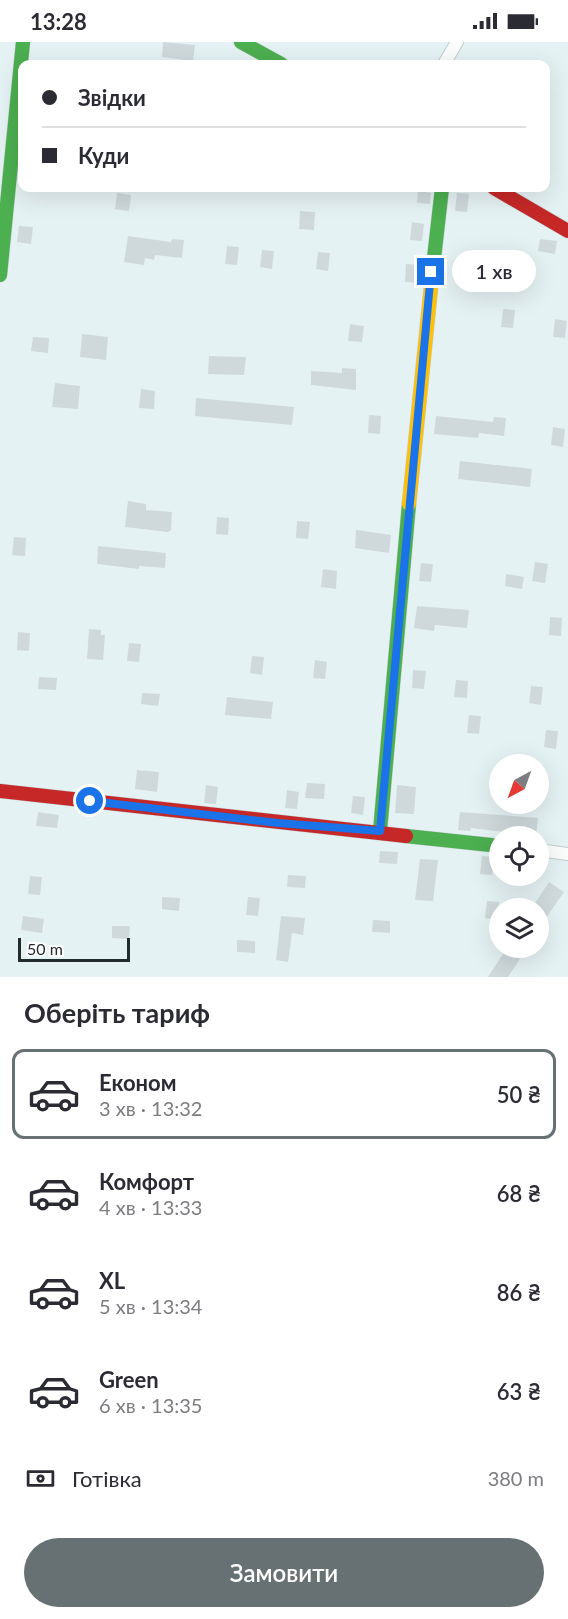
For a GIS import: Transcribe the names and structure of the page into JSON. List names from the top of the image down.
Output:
{
  "scale_bar": "50 m",
  "north": "bottom left",
  "page": {
    "status": "13:28",
    "banner": ["Звідки", "Куди"],
    "bubble": "1 хв",
    "scale": "50 m",
    "heading": "Оберіть тариф",
    "list": [
      {
        "name": "Економ",
        "note": "3 хв · 13:32",
        "value": "50 ₴"
      },
      {
        "name": "Комфорт",
        "note": "4 хв · 13:33",
        "value": "68 ₴"
      },
      {
        "name": "XL",
        "note": "5 хв · 13:34",
        "value": "86 ₴"
      },
      {
        "name": "Green",
        "note": "6 хв · 13:35",
        "value": "63 ₴"
      }
    ],
    "pay": ["Готівка", "380 m"],
    "buttons": "Замовити"
  }
}
